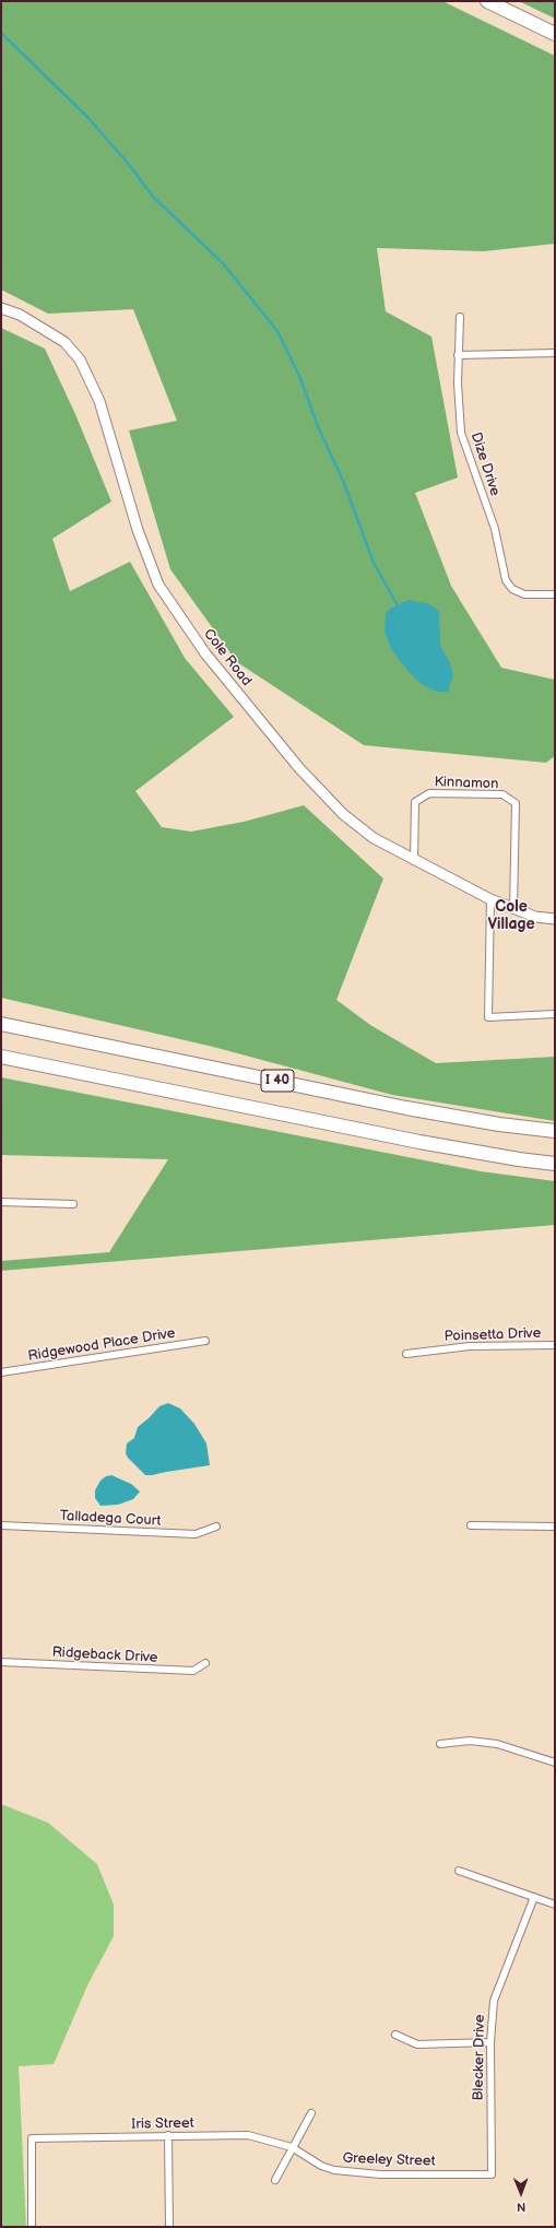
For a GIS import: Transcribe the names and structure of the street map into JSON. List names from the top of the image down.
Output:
{
  "streets": {
    "highway": ["I 40"],
    "street": [
      "Dize Drive",
      "Cole Road",
      "Kinnamon",
      "Poinsetta Drive",
      "Ridgewood Place Drive",
      "Talladega Court",
      "Ridgeback Drive",
      "Blecker Drive",
      "Iris Street",
      "Greeley Street"
    ]
  },
  "crossings": [
    ["Cole Road", "Kinnamon"],
    ["Blecker Drive", "Greeley Street"],
    ["Iris Street", "Greeley Street"]
  ],
  "districts": ["Cole Village"],
  "north": "bottom"
}
